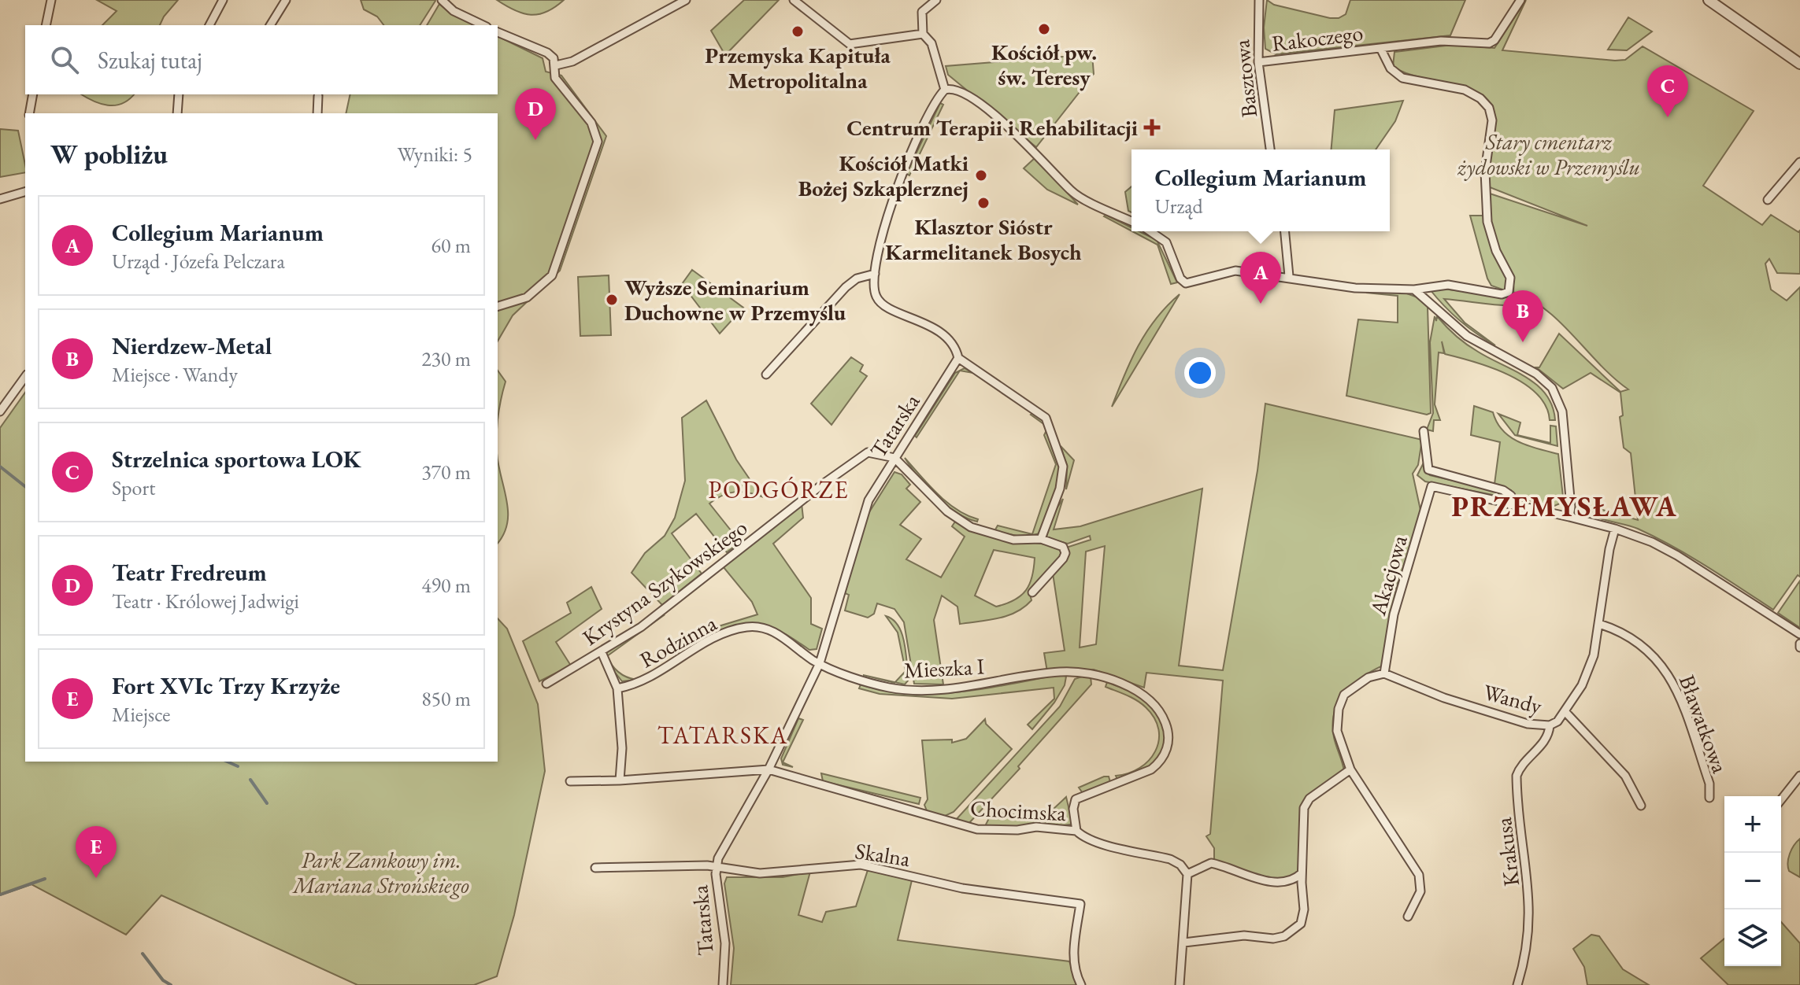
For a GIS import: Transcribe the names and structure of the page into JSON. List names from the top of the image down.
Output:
{
  "streets": {
    "street": [
      "Rakoczego",
      "Basztowa",
      "Tatarska",
      "Akacjowa",
      "Krystyna Szykowskiego",
      "Rodzinna",
      "Mieszka I",
      "Wandy",
      "Bławatkowa",
      "Chocimska",
      "Krakusa",
      "Skalna"
    ]
  },
  "crossings": [
    ["Rakoczego", "Basztowa"],
    ["Tatarska", "Krystyna Szykowskiego"],
    ["Tatarska", "Rodzinna"],
    ["Tatarska", "Mieszka I"],
    ["Tatarska", "Chocimska"],
    ["Tatarska", "Skalna"],
    ["Akacjowa", "Wandy"],
    ["Rodzinna", "Mieszka I"],
    ["Mieszka I", "Chocimska"],
    ["Wandy", "Bławatkowa"],
    ["Wandy", "Krakusa"]
  ],
  "districts": ["PODGÓRZE", "PRZEMYSŁAWA", "TATARSKA"],
  "parks": ["Stary cmentarz żydowski w Przemyślu", "Park Zamkowy im. Mariana Strońskiego"],
  "places": {
    "other": [
      "Kościół pw. św. Teresy",
      "Przemyska Kapituła Metropolitalna",
      "Kościół Matki Bożej Szkaplerznej",
      "Klasztor Sióstr Karmelitanek Bosych",
      "Wyższe Seminarium Duchowne w Przemyślu"
    ],
    "health": ["Centrum Terapii i Rehabilitacji"]
  },
  "page": {
    "search": "Szukaj tutaj",
    "pins": [
      "C",
      "D",
      "A",
      "B",
      "E"
    ],
    "heading": ["W pobliżu", "Wyniki: 5"],
    "popup": ["Collegium Marianum", "Urząd"],
    "list": [
      {
        "mark": "A",
        "name": "Collegium Marianum",
        "note": "Urząd · Józefa Pelczara",
        "value": "60 m"
      },
      {
        "mark": "B",
        "name": "Nierdzew-Metal",
        "note": "Miejsce · Wandy",
        "value": "230 m"
      },
      {
        "mark": "C",
        "name": "Strzelnica sportowa LOK",
        "note": "Sport",
        "value": "370 m"
      },
      {
        "mark": "D",
        "name": "Teatr Fredreum",
        "note": "Teatr · Królowej Jadwigi",
        "value": "490 m"
      },
      {
        "mark": "E",
        "name": "Fort XVIc Trzy Krzyże",
        "note": "Miejsce",
        "value": "850 m"
      }
    ],
    "map_buttons": ["+", "−"]
  }
}
